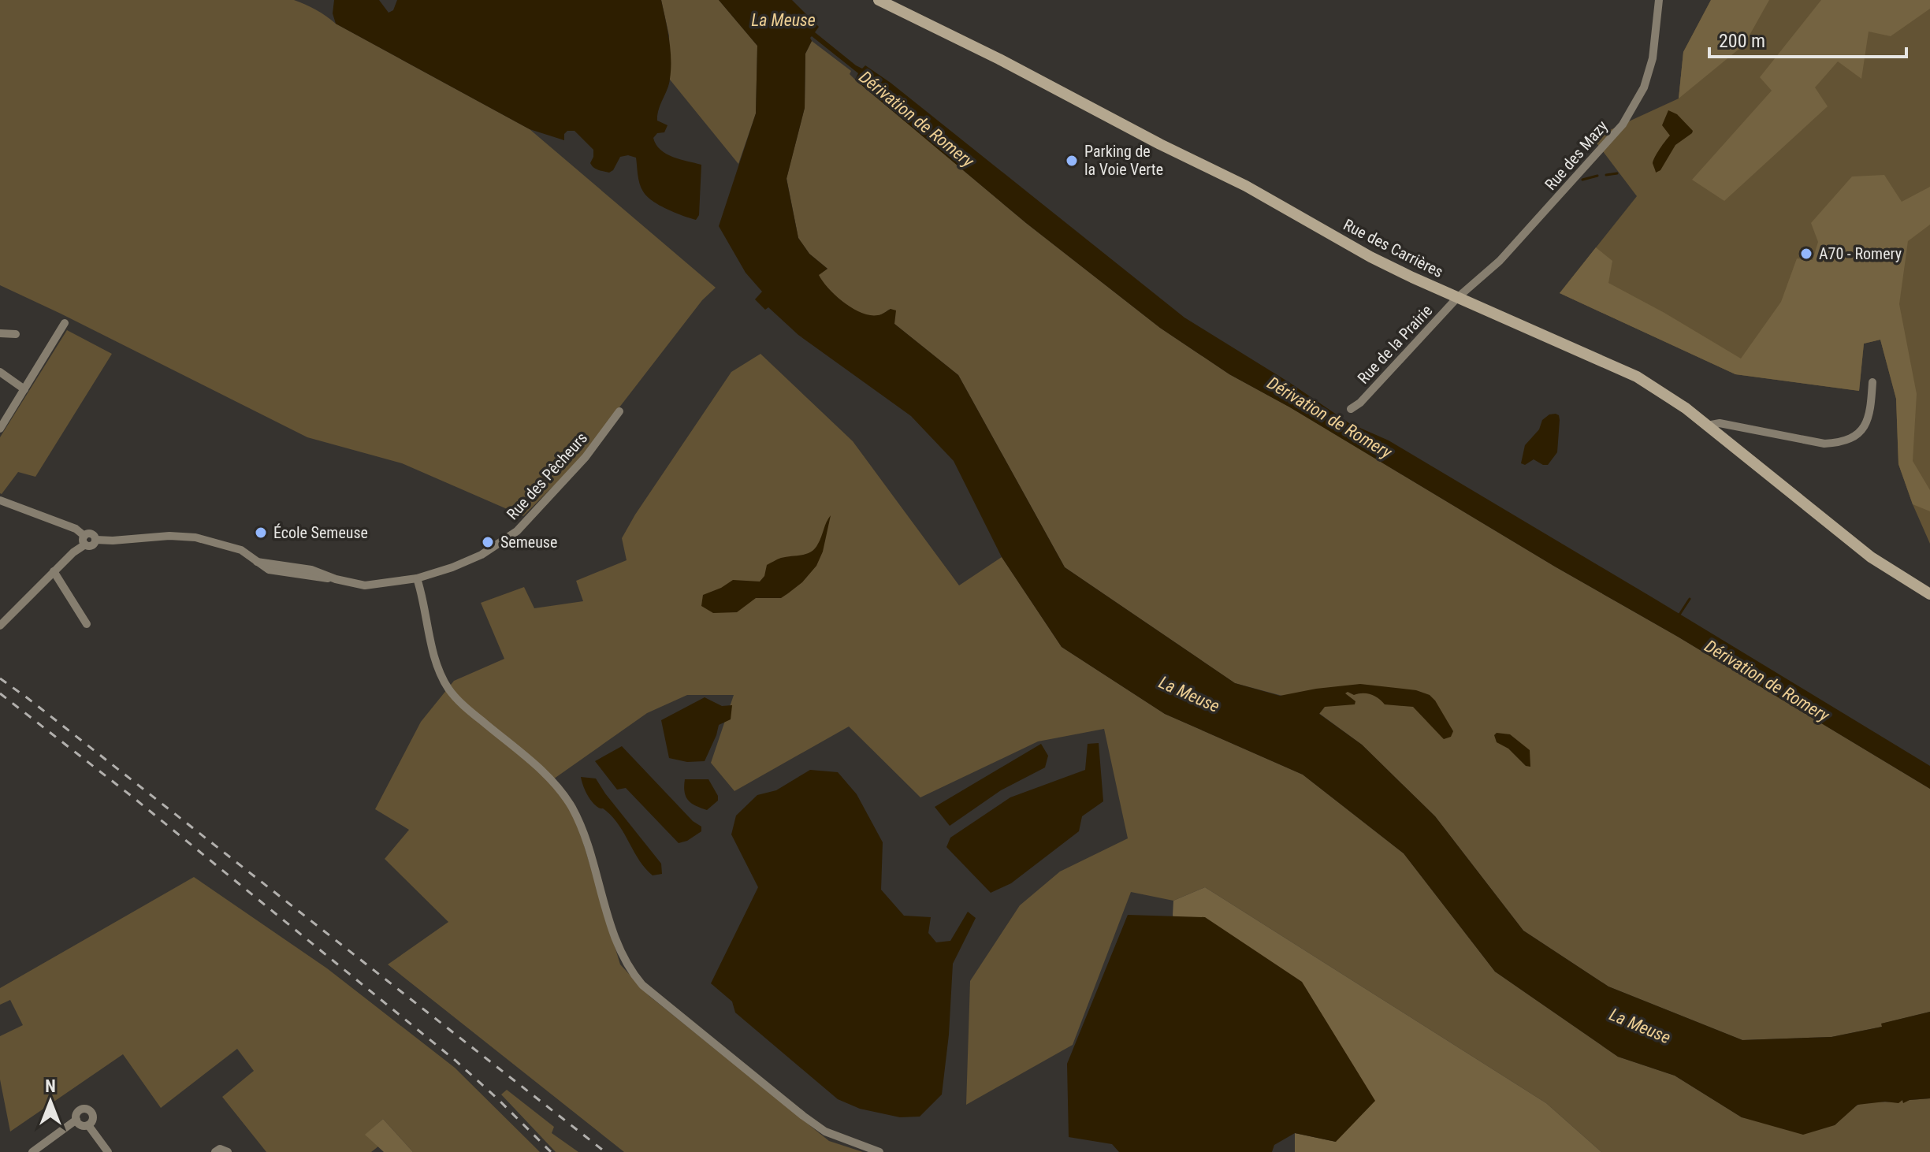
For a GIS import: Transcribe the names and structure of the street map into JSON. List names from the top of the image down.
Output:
{
  "streets": {
    "main road": ["Rue des Carrières"],
    "street": ["Rue des Mazy", "Rue de la Prairie", "Rue des Pêcheurs"]
  },
  "crossings": [
    ["Rue des Mazy", "Rue des Carrières"],
    ["Rue des Mazy", "Rue de la Prairie"],
    ["Rue des Carrières", "Rue de la Prairie"]
  ],
  "water": ["La Meuse", "Dérivation de Romery"],
  "places": [
    "Parking de la Voie Verte",
    "A70 - Romery",
    "École Semeuse",
    "Semeuse"
  ],
  "scale_bar": "200 m",
  "north": "top"
}
